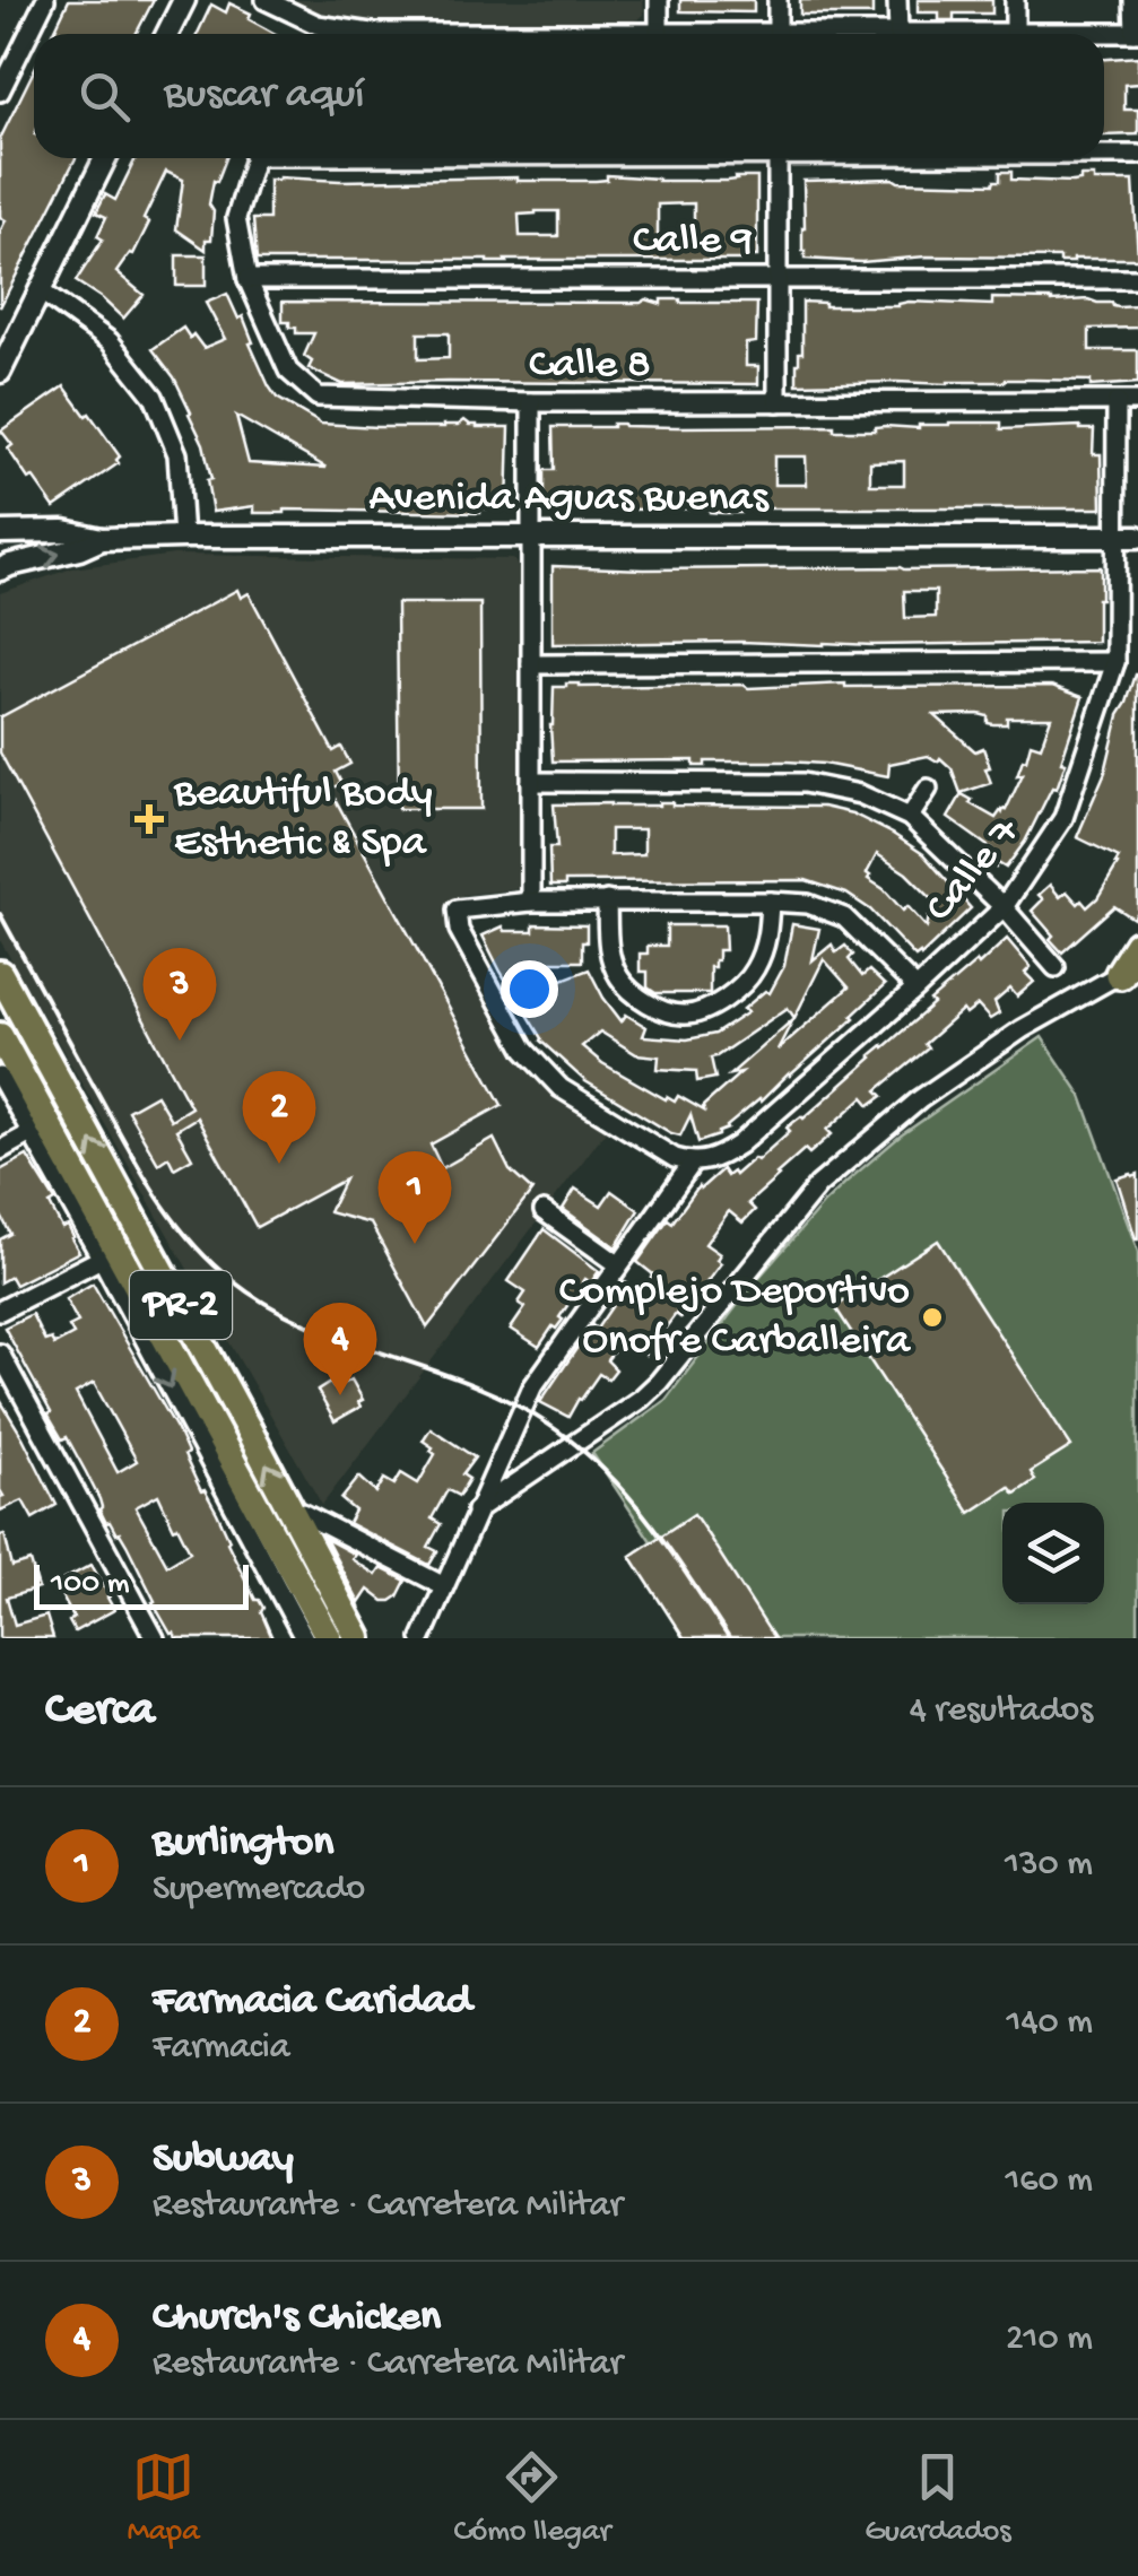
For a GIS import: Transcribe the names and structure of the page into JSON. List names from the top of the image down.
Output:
{
  "streets": {
    "main road": ["PR-2"],
    "street": [
      "Calle 9",
      "Calle 8",
      "Avenida Aguas Buenas",
      "Calle 7"
    ]
  },
  "crossings": [
    ["Calle 9", "Calle 8"],
    ["Calle 8", "Calle 7"],
    ["Avenida Aguas Buenas", "Calle 7"]
  ],
  "places": {
    "health": ["Beautiful Body Esthetic & Spa"],
    "other": ["Complejo Deportivo Onofre Carballeira"]
  },
  "scale_bar": "100 m",
  "page": {
    "search": "Buscar aquí",
    "pins": [
      "3",
      "2",
      "1",
      "4"
    ],
    "scale": "100 m",
    "heading": ["Cerca", "4 resultados"],
    "list": [
      {
        "mark": "1",
        "name": "Burlington",
        "note": "Supermercado",
        "value": "130 m"
      },
      {
        "mark": "2",
        "name": "Farmacia Caridad",
        "note": "Farmacia",
        "value": "140 m"
      },
      {
        "mark": "3",
        "name": "Subway",
        "note": "Restaurante · Carretera Militar",
        "value": "160 m"
      },
      {
        "mark": "4",
        "name": "Church's Chicken",
        "note": "Restaurante · Carretera Militar",
        "value": "210 m"
      }
    ],
    "nav": ["Mapa", "Cómo llegar", "Guardados"]
  }
}
